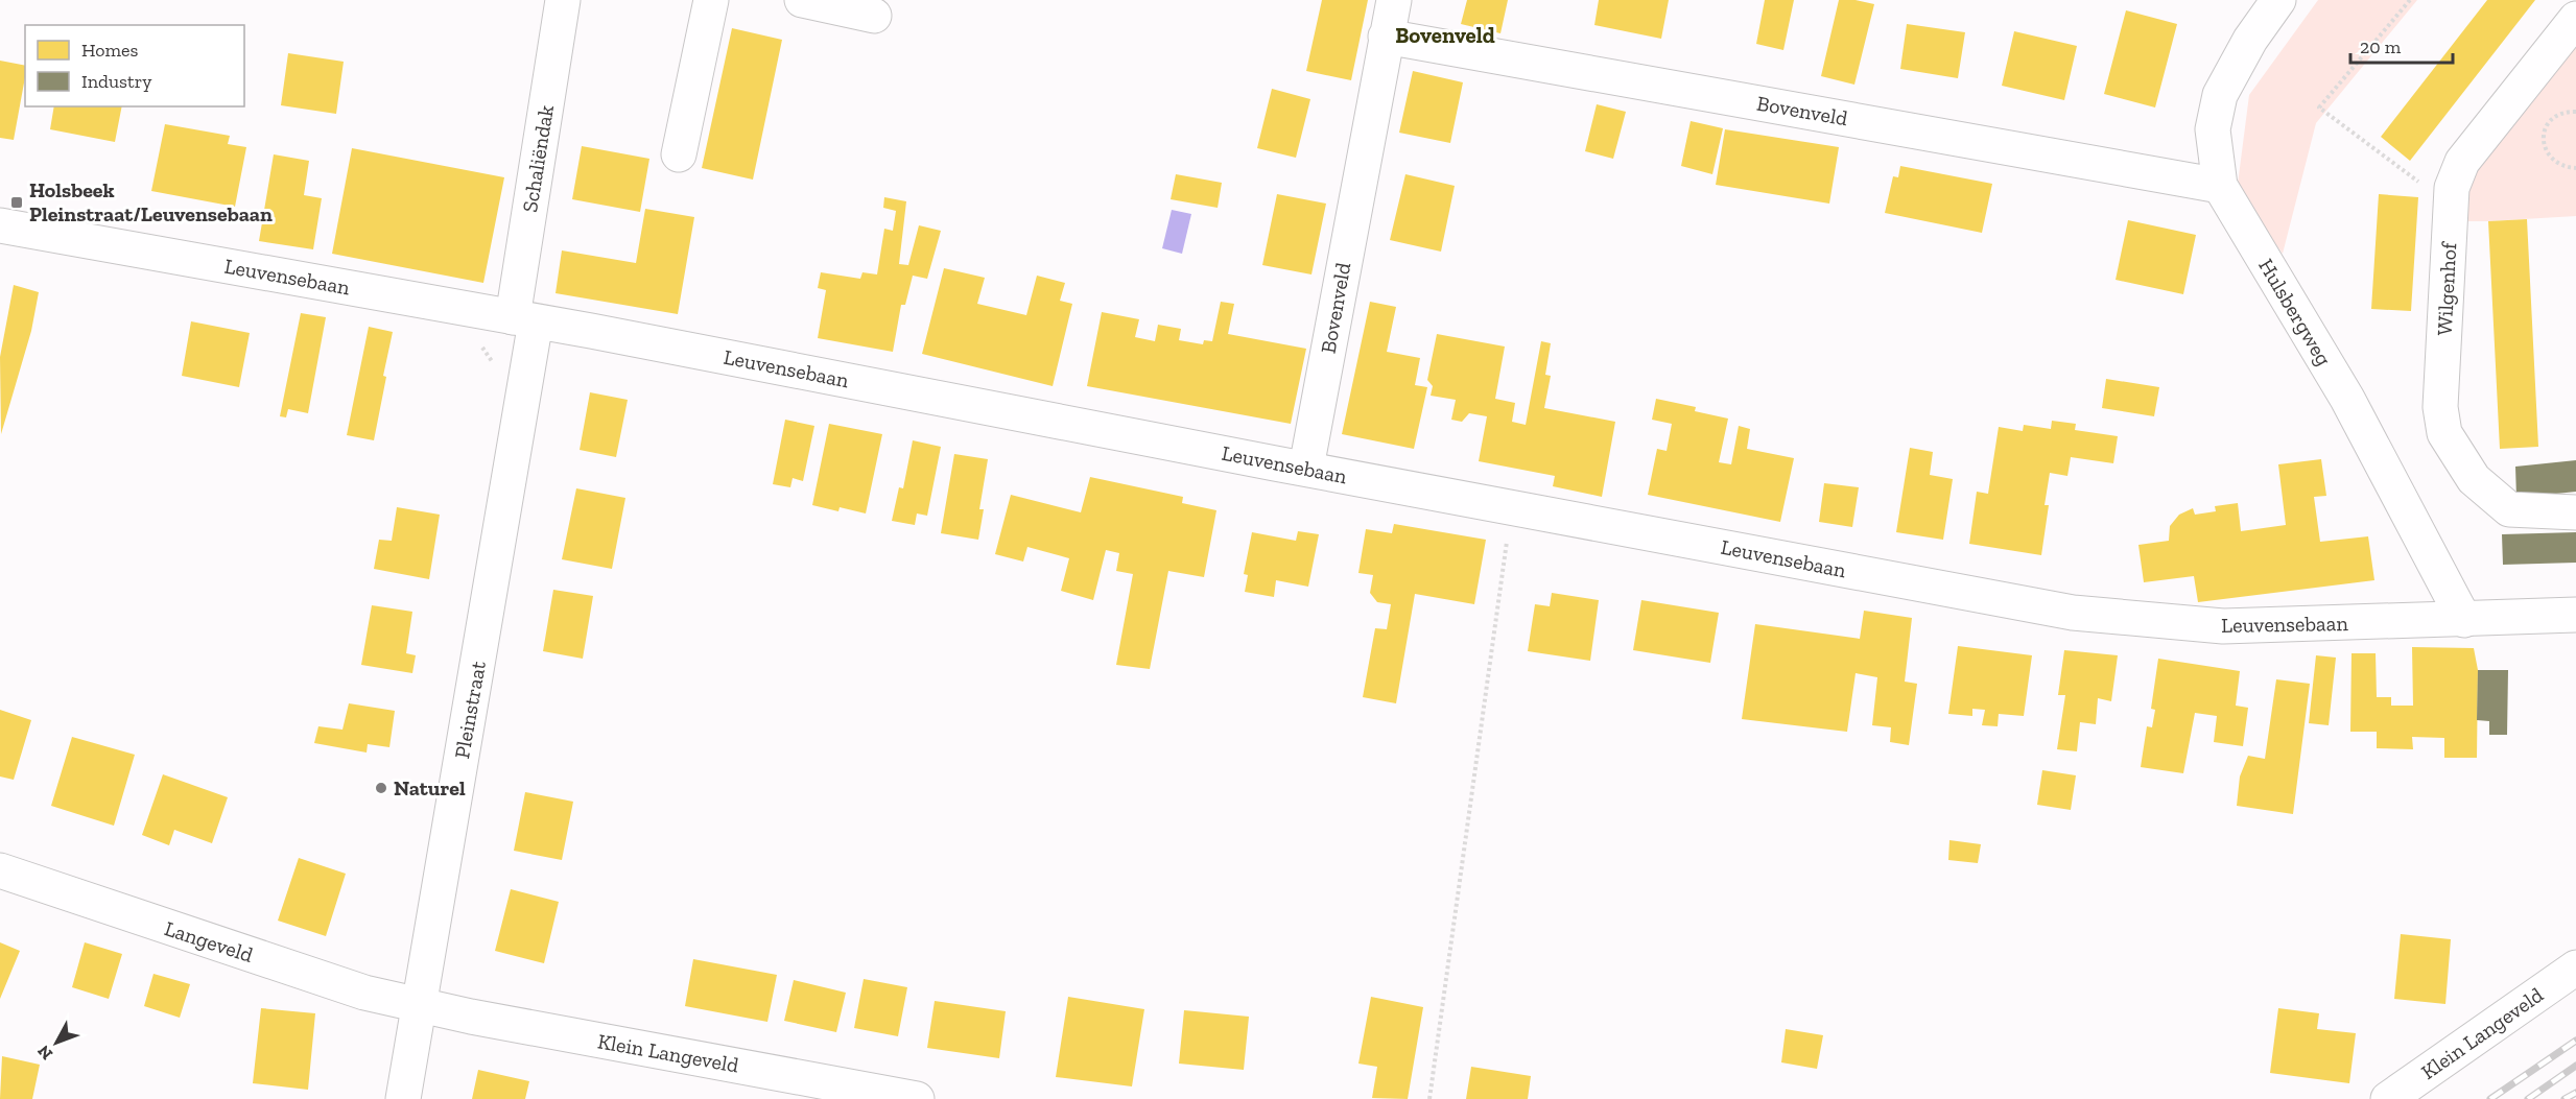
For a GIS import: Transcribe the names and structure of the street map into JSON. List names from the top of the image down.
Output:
{
  "streets": {
    "street": [
      "Bovenveld",
      "Schaliëndak",
      "Leuvensebaan",
      "Wilgenhof",
      "Hulsbergweg",
      "Pleinstraat",
      "Langeveld",
      "Klein Langeveld"
    ]
  },
  "crossings": [
    ["Bovenveld", "Leuvensebaan"],
    ["Bovenveld", "Hulsbergweg"],
    ["Schaliëndak", "Leuvensebaan"],
    ["Schaliëndak", "Pleinstraat"],
    ["Leuvensebaan", "Hulsbergweg"],
    ["Leuvensebaan", "Pleinstraat"],
    ["Pleinstraat", "Langeveld"],
    ["Pleinstraat", "Klein Langeveld"],
    ["Langeveld", "Klein Langeveld"]
  ],
  "districts": ["Bovenveld"],
  "places": {
    "transit": ["Holsbeek Pleinstraat/Leuvensebaan"],
    "other": ["Naturel"]
  },
  "legend": ["Homes", "Industry"],
  "scale_bar": "20 m",
  "north": "bottom left"
}
